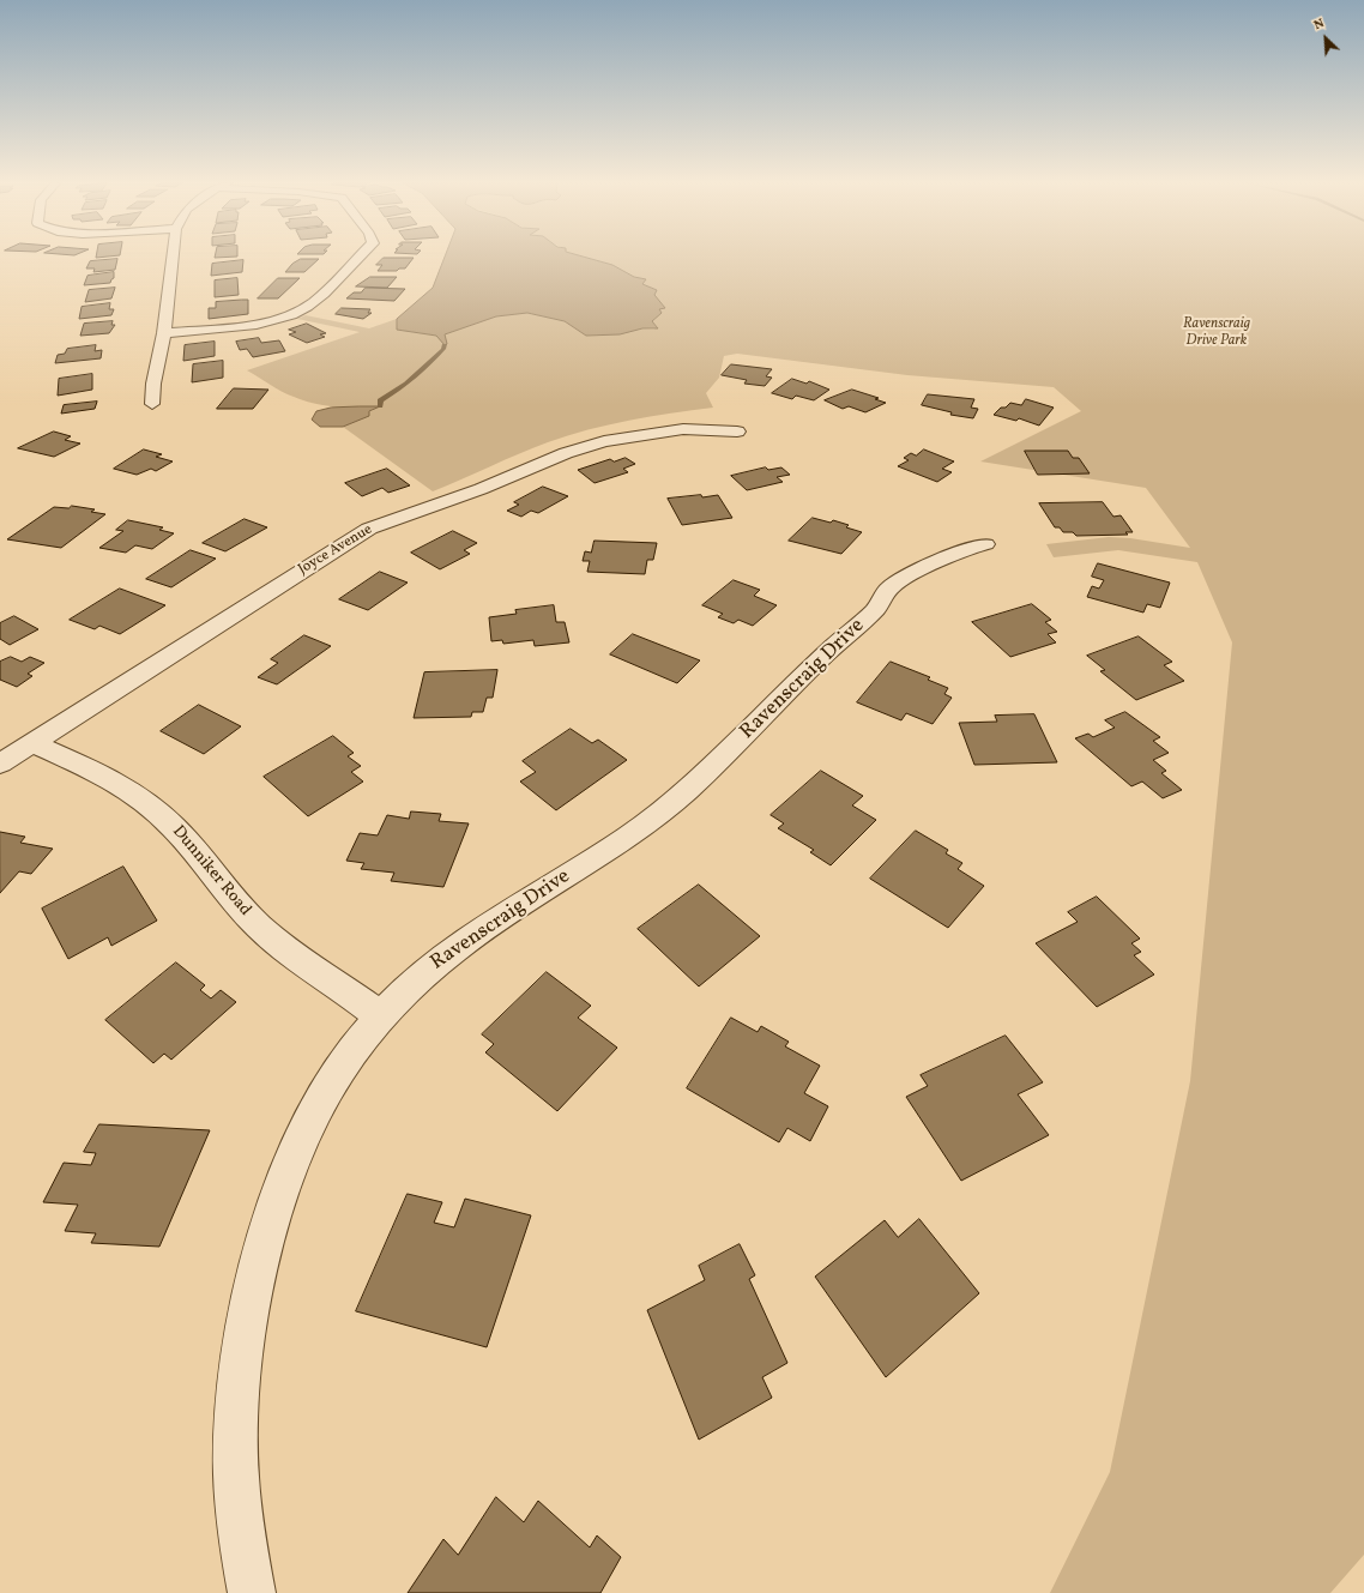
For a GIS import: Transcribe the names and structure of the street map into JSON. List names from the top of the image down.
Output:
{
  "streets": {
    "street": ["Joyce Avenue", "Ravenscraig Drive", "Dunniker Road"]
  },
  "crossings": [
    ["Joyce Avenue", "Dunniker Road"],
    ["Ravenscraig Drive", "Dunniker Road"]
  ],
  "parks": ["Ravenscraig Drive Park"],
  "north": "top left"
}
